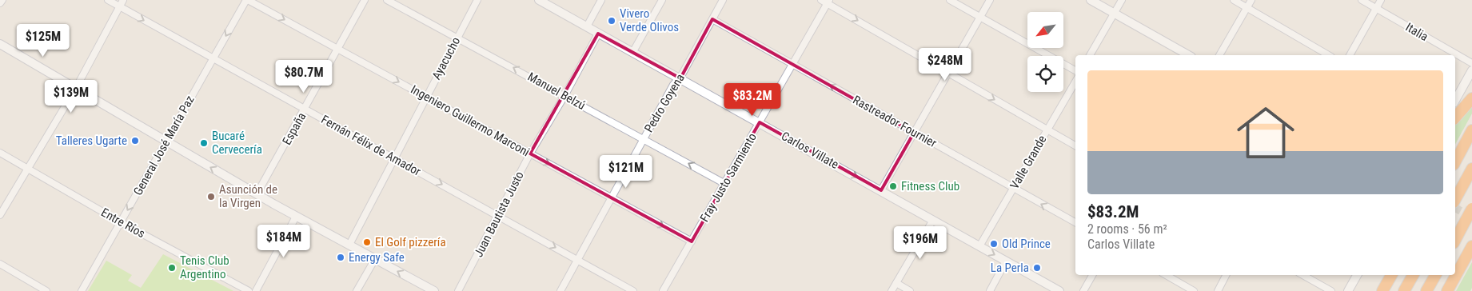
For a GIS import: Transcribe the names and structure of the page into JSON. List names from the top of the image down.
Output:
{
  "streets": {
    "street": [
      "Italia",
      "Ayacucho",
      "Manuel Belzú",
      "Pedro Goyena",
      "Ingeniero Guillermo Marconi",
      "Rastreador Fournier",
      "España",
      "General José María Paz",
      "Fernán Félix de Amador",
      "Carlos Villate",
      "Valle Grande",
      "Fray Justo Sarmiento",
      "Juan Bautista Justo",
      "Entre Ríos"
    ]
  },
  "crossings": [
    ["Ayacucho", "Manuel Belzú"],
    ["Ayacucho", "Ingeniero Guillermo Marconi"],
    ["Ayacucho", "Fernán Félix de Amador"],
    ["Manuel Belzú", "Pedro Goyena"],
    ["Manuel Belzú", "Fray Justo Sarmiento"],
    ["Manuel Belzú", "Juan Bautista Justo"],
    ["Pedro Goyena", "Ingeniero Guillermo Marconi"],
    ["Pedro Goyena", "Rastreador Fournier"],
    ["Pedro Goyena", "Fernán Félix de Amador"],
    ["Pedro Goyena", "Carlos Villate"],
    ["Ingeniero Guillermo Marconi", "España"],
    ["Ingeniero Guillermo Marconi", "General José María Paz"],
    ["Ingeniero Guillermo Marconi", "Fray Justo Sarmiento"],
    ["Ingeniero Guillermo Marconi", "Juan Bautista Justo"],
    ["Rastreador Fournier", "Valle Grande"],
    ["Rastreador Fournier", "Fray Justo Sarmiento"],
    ["España", "Fernán Félix de Amador"],
    ["General José María Paz", "Fernán Félix de Amador"],
    ["General José María Paz", "Entre Ríos"],
    ["Fernán Félix de Amador", "Juan Bautista Justo"],
    ["Carlos Villate", "Valle Grande"],
    ["Carlos Villate", "Fray Justo Sarmiento"],
    ["Carlos Villate", "Juan Bautista Justo"]
  ],
  "one_way": [
    "Manuel Belzú",
    "Ingeniero Guillermo Marconi",
    "Rastreador Fournier",
    "General José María Paz",
    "Fernán Félix de Amador"
  ],
  "places": [
    "Vivero Verde Olivos",
    "Talleres Ugarte",
    "Bucaré Cervecería",
    "Fitness Club",
    "Asunción de la Virgen",
    "El Golf pizzería",
    "Old Prince",
    "Energy Safe",
    "Tenis Club Argentino",
    "La Perla"
  ],
  "north": "bottom left",
  "page": {
    "price": [
      "$125M",
      "$248M",
      "$80.7M",
      "$139M",
      "$83.2M",
      "$121M",
      "$184M",
      "$196M"
    ],
    "list": [
      {
        "name": "$83.2M",
        "note": "2 rooms · 56 m² · Carlos Villate"
      }
    ]
  }
}
